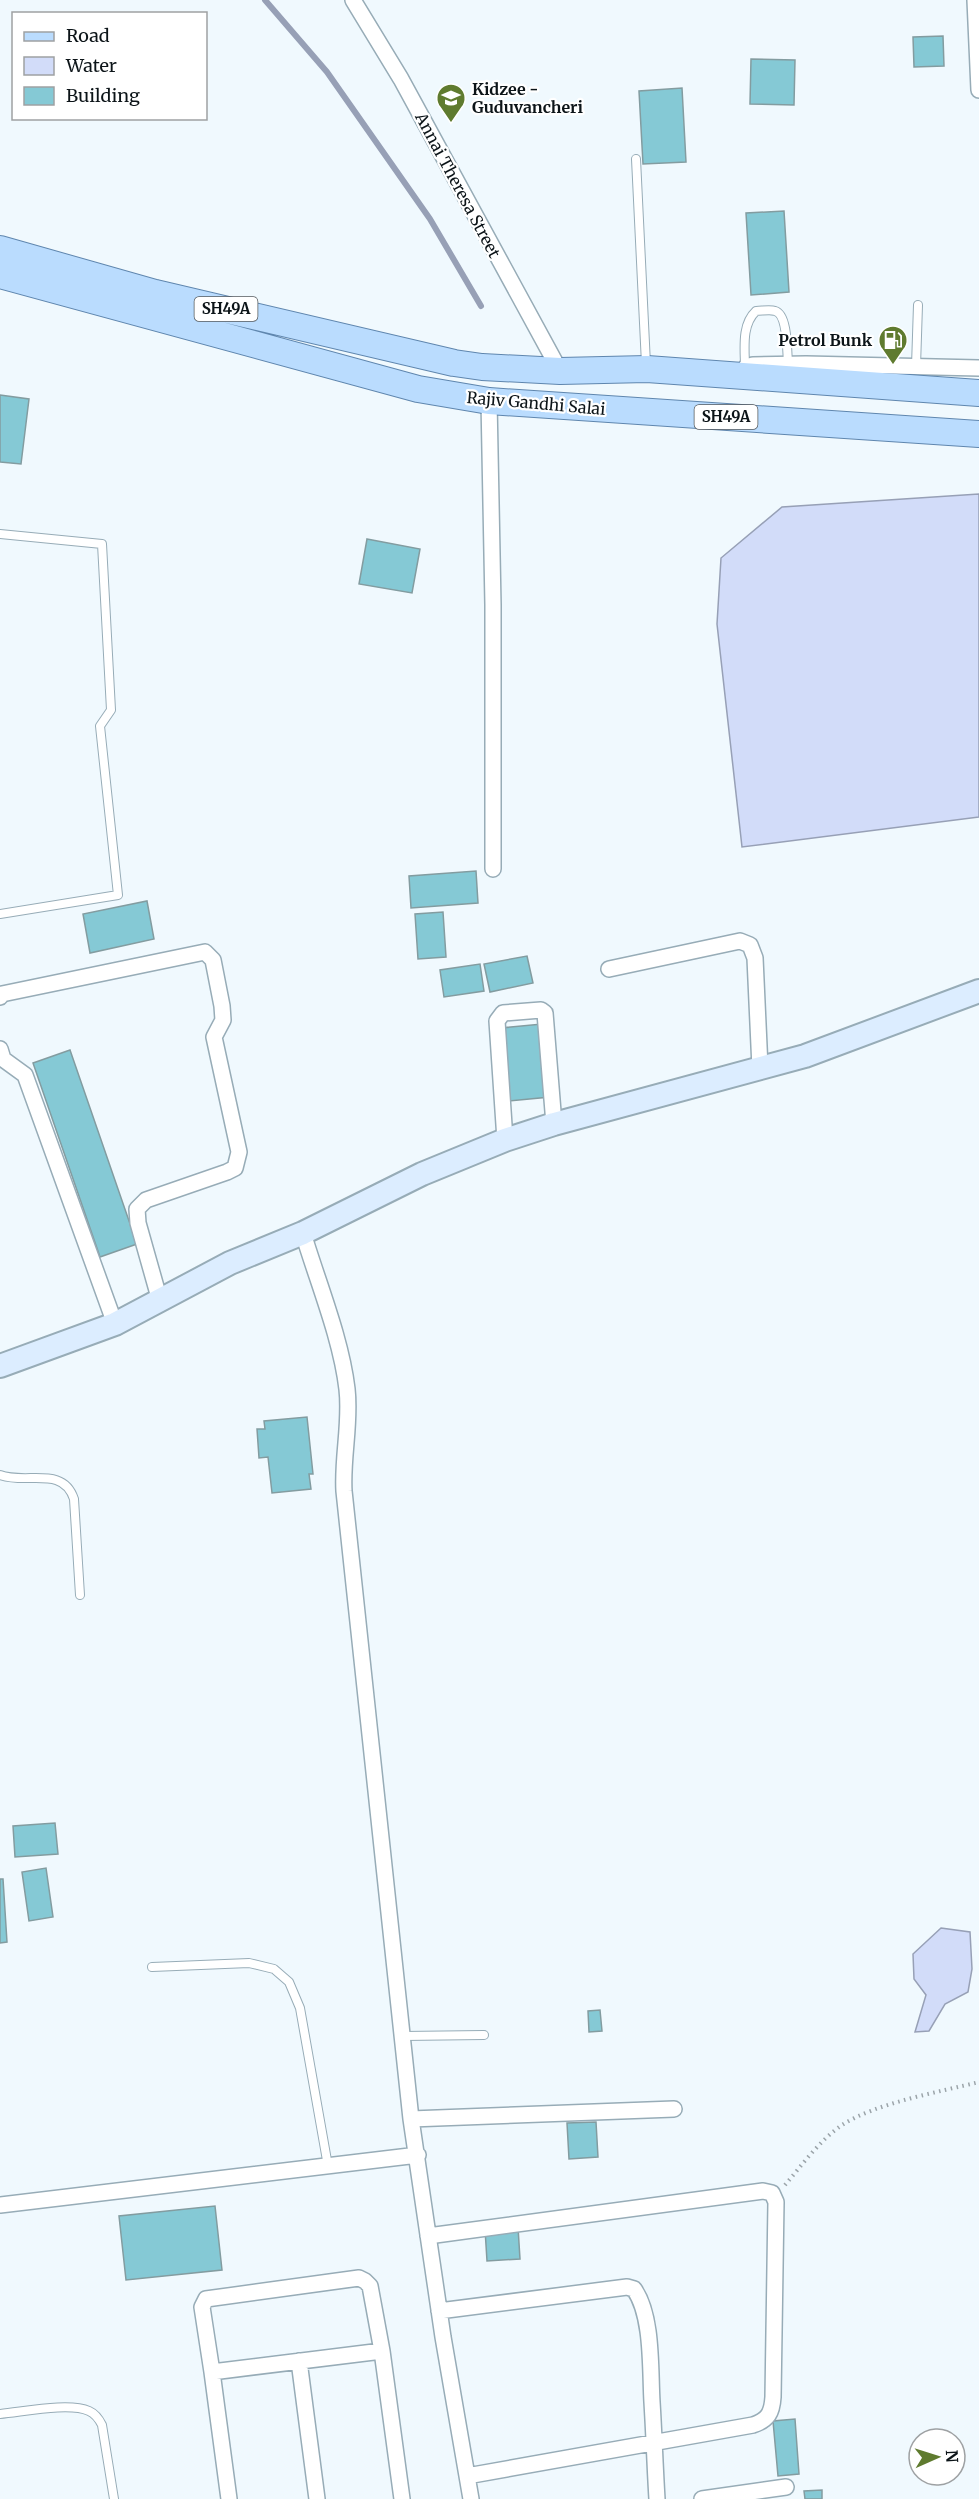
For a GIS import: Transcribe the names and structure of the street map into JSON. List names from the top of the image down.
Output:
{
  "streets": {
    "main road": ["SH49A", "Rajiv Gandhi Salai"],
    "street": ["Annai Theresa Street"]
  },
  "crossings": [
    ["Annai Theresa Street", "Rajiv Gandhi Salai"]
  ],
  "places": {
    "school or university": ["Kidzee - Guduvancheri"],
    "fuel station": ["Petrol Bunk"]
  },
  "legend": ["Road", "Water", "Building"],
  "north": "right"
}
